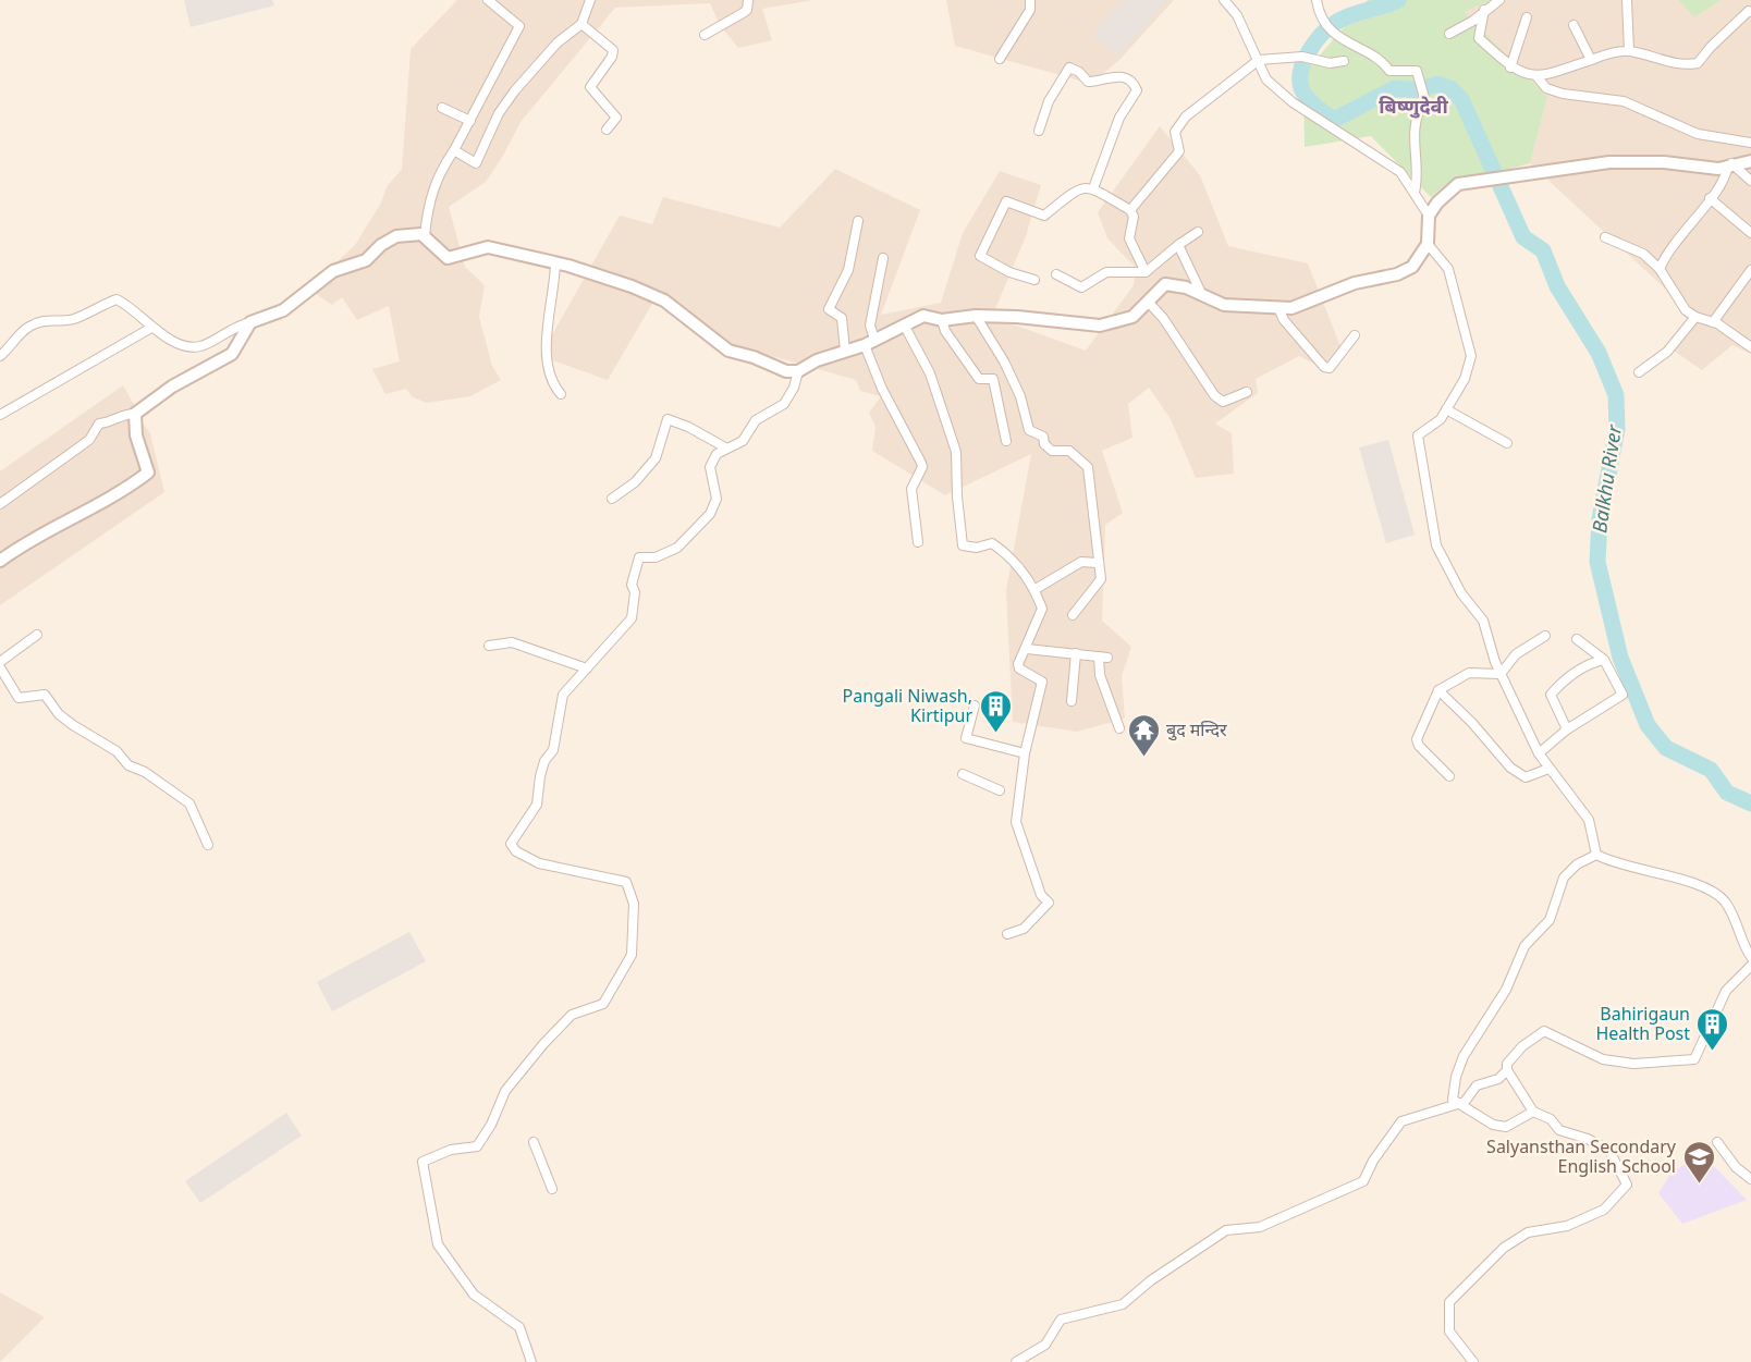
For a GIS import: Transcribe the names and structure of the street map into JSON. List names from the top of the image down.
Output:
{
  "districts": ["बिष्णुदेवी"],
  "water": ["Balkhu River"],
  "places": {
    "building": ["Pangali Niwash, Kirtipur", "Bahirigaun Health Post"],
    "temple": ["बुद मन्दिर"],
    "school or university": ["Salyansthan Secondary English School"]
  }
}
